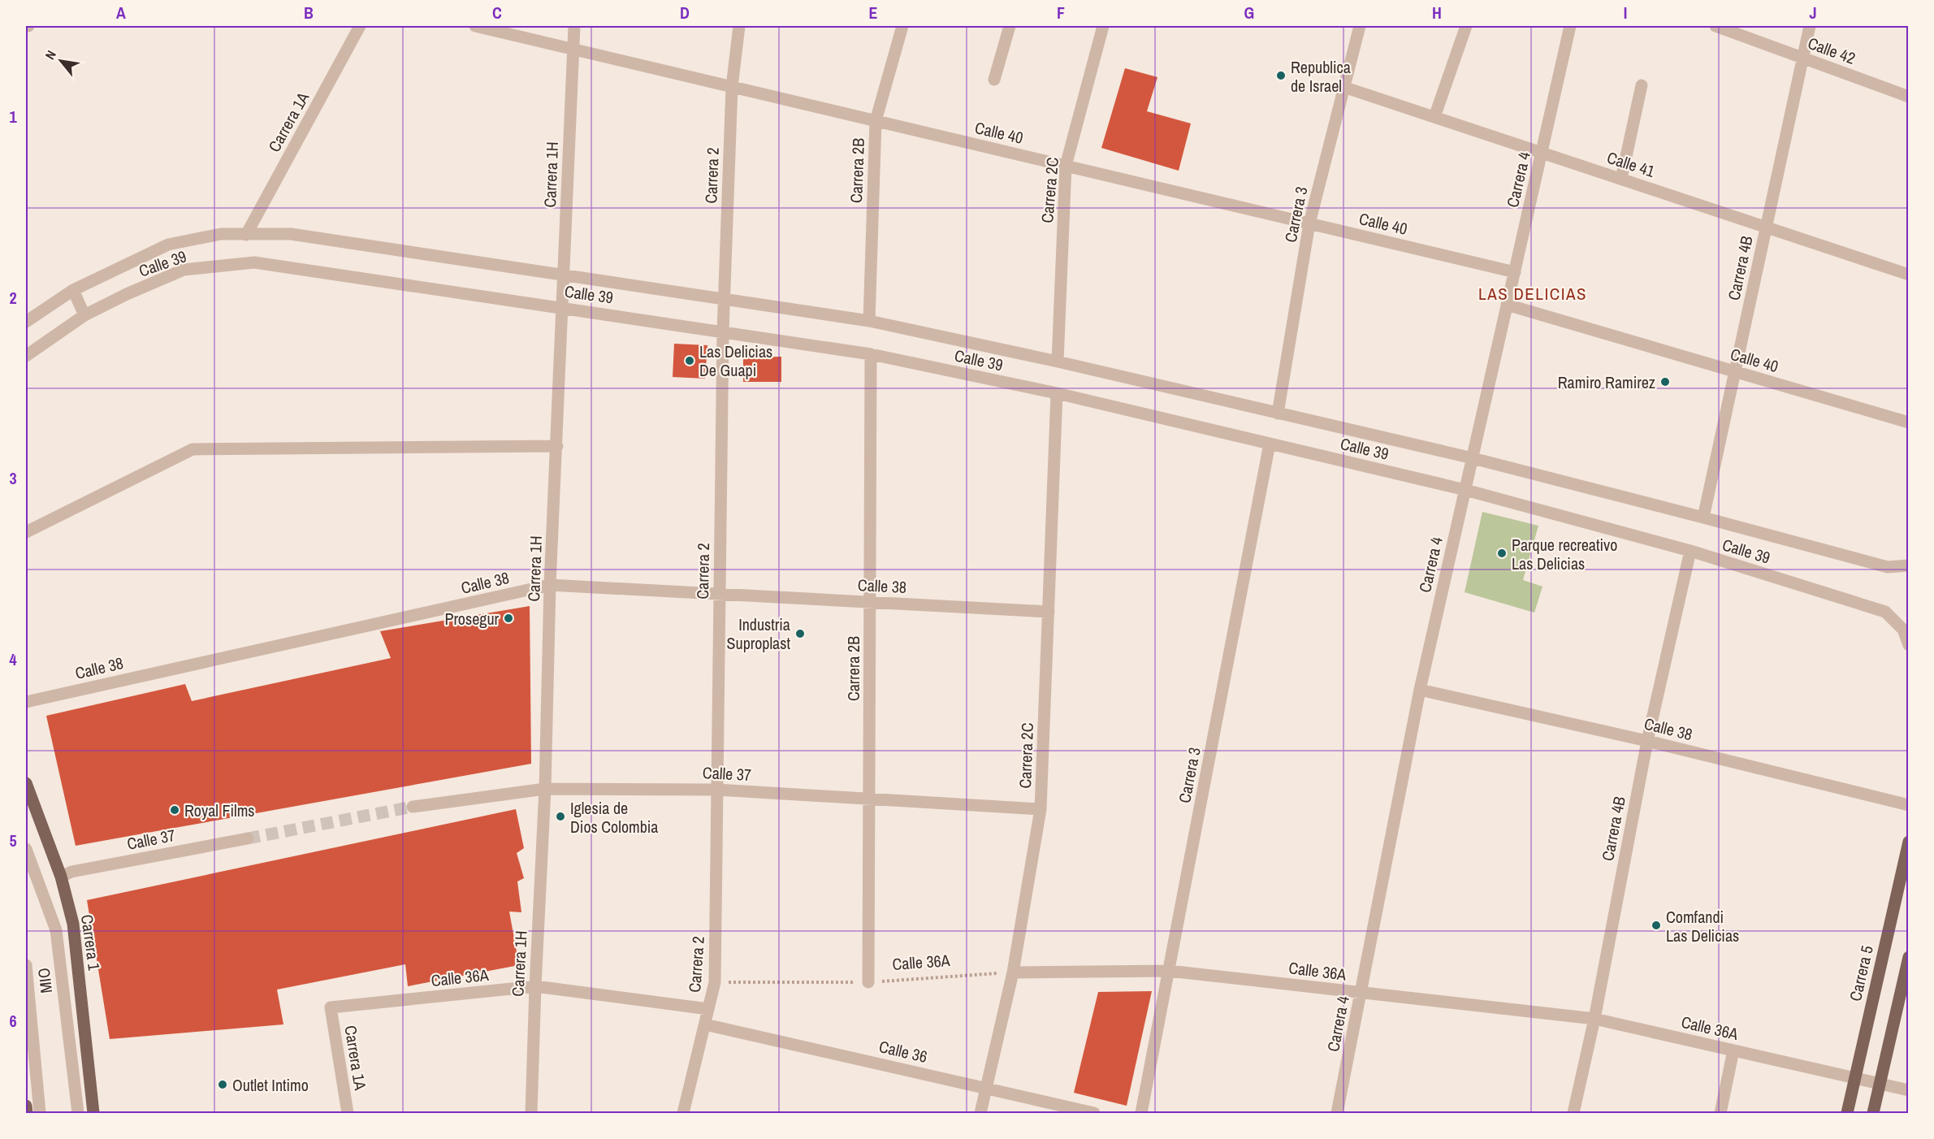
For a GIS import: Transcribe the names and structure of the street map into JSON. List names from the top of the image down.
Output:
{
  "streets": {
    "main road": ["Carrera 1", "Carrera 5"],
    "street": [
      "Calle 42",
      "Carrera 1A",
      "Calle 40",
      "Calle 41",
      "Carrera 2B",
      "Carrera 1H",
      "Carrera 2",
      "Carrera 4",
      "Carrera 2C",
      "Carrera 3",
      "Calle 39",
      "Carrera 4B",
      "Calle 38",
      "Calle 37",
      "Calle 36A",
      "MIO",
      "Calle 36"
    ]
  },
  "crossings": [
    ["Calle 42", "Carrera 4B"],
    ["Carrera 1A", "Calle 39"],
    ["Carrera 1A", "Calle 36A"],
    ["Calle 40", "Carrera 2B"],
    ["Calle 40", "Carrera 1H"],
    ["Calle 40", "Carrera 2"],
    ["Calle 40", "Carrera 4"],
    ["Calle 40", "Carrera 2C"],
    ["Calle 40", "Carrera 3"],
    ["Calle 40", "Carrera 4B"],
    ["Calle 41", "Carrera 4"],
    ["Calle 41", "Carrera 3"],
    ["Calle 41", "Carrera 4B"],
    ["Carrera 2B", "Calle 39"],
    ["Carrera 2B", "Calle 38"],
    ["Carrera 2B", "Calle 37"],
    ["Carrera 2B", "Calle 36A"],
    ["Carrera 1H", "Calle 39"],
    ["Carrera 1H", "Calle 38"],
    ["Carrera 1H", "Calle 37"],
    ["Carrera 1H", "Calle 36A"],
    ["Carrera 2", "Calle 39"],
    ["Carrera 2", "Calle 38"],
    ["Carrera 2", "Calle 37"],
    ["Carrera 2", "Calle 36A"],
    ["Carrera 2", "Calle 36"],
    ["Carrera 4", "Calle 39"],
    ["Carrera 4", "Calle 38"],
    ["Carrera 4", "Calle 36A"],
    ["Carrera 2C", "Calle 39"],
    ["Carrera 2C", "Calle 38"],
    ["Carrera 2C", "Calle 37"],
    ["Carrera 2C", "Calle 36A"],
    ["Carrera 2C", "Calle 36"],
    ["Carrera 3", "Calle 39"],
    ["Carrera 3", "Calle 36A"],
    ["Calle 39", "Carrera 4B"],
    ["Carrera 4B", "Calle 38"],
    ["Carrera 4B", "Calle 36A"],
    ["Calle 37", "Carrera 1"],
    ["Calle 36A", "Carrera 5"]
  ],
  "districts": ["LAS DELICIAS"],
  "places": [
    "Republica de Israel",
    "Las Delicias De Guapi",
    "Ramiro Ramirez",
    "Parque recreativo Las Delicias",
    "Prosegur",
    "Industria Suproplast",
    "Royal Films",
    "Iglesia de Dios Colombia",
    "Comfandi Las Delicias",
    "Outlet Intimo"
  ],
  "north": "top left",
  "grid": {
    "columns": [
      "A",
      "B",
      "C",
      "D",
      "E",
      "F",
      "G",
      "H",
      "I",
      "J"
    ],
    "rows": [
      "1",
      "2",
      "3",
      "4",
      "5",
      "6"
    ]
  }
}
